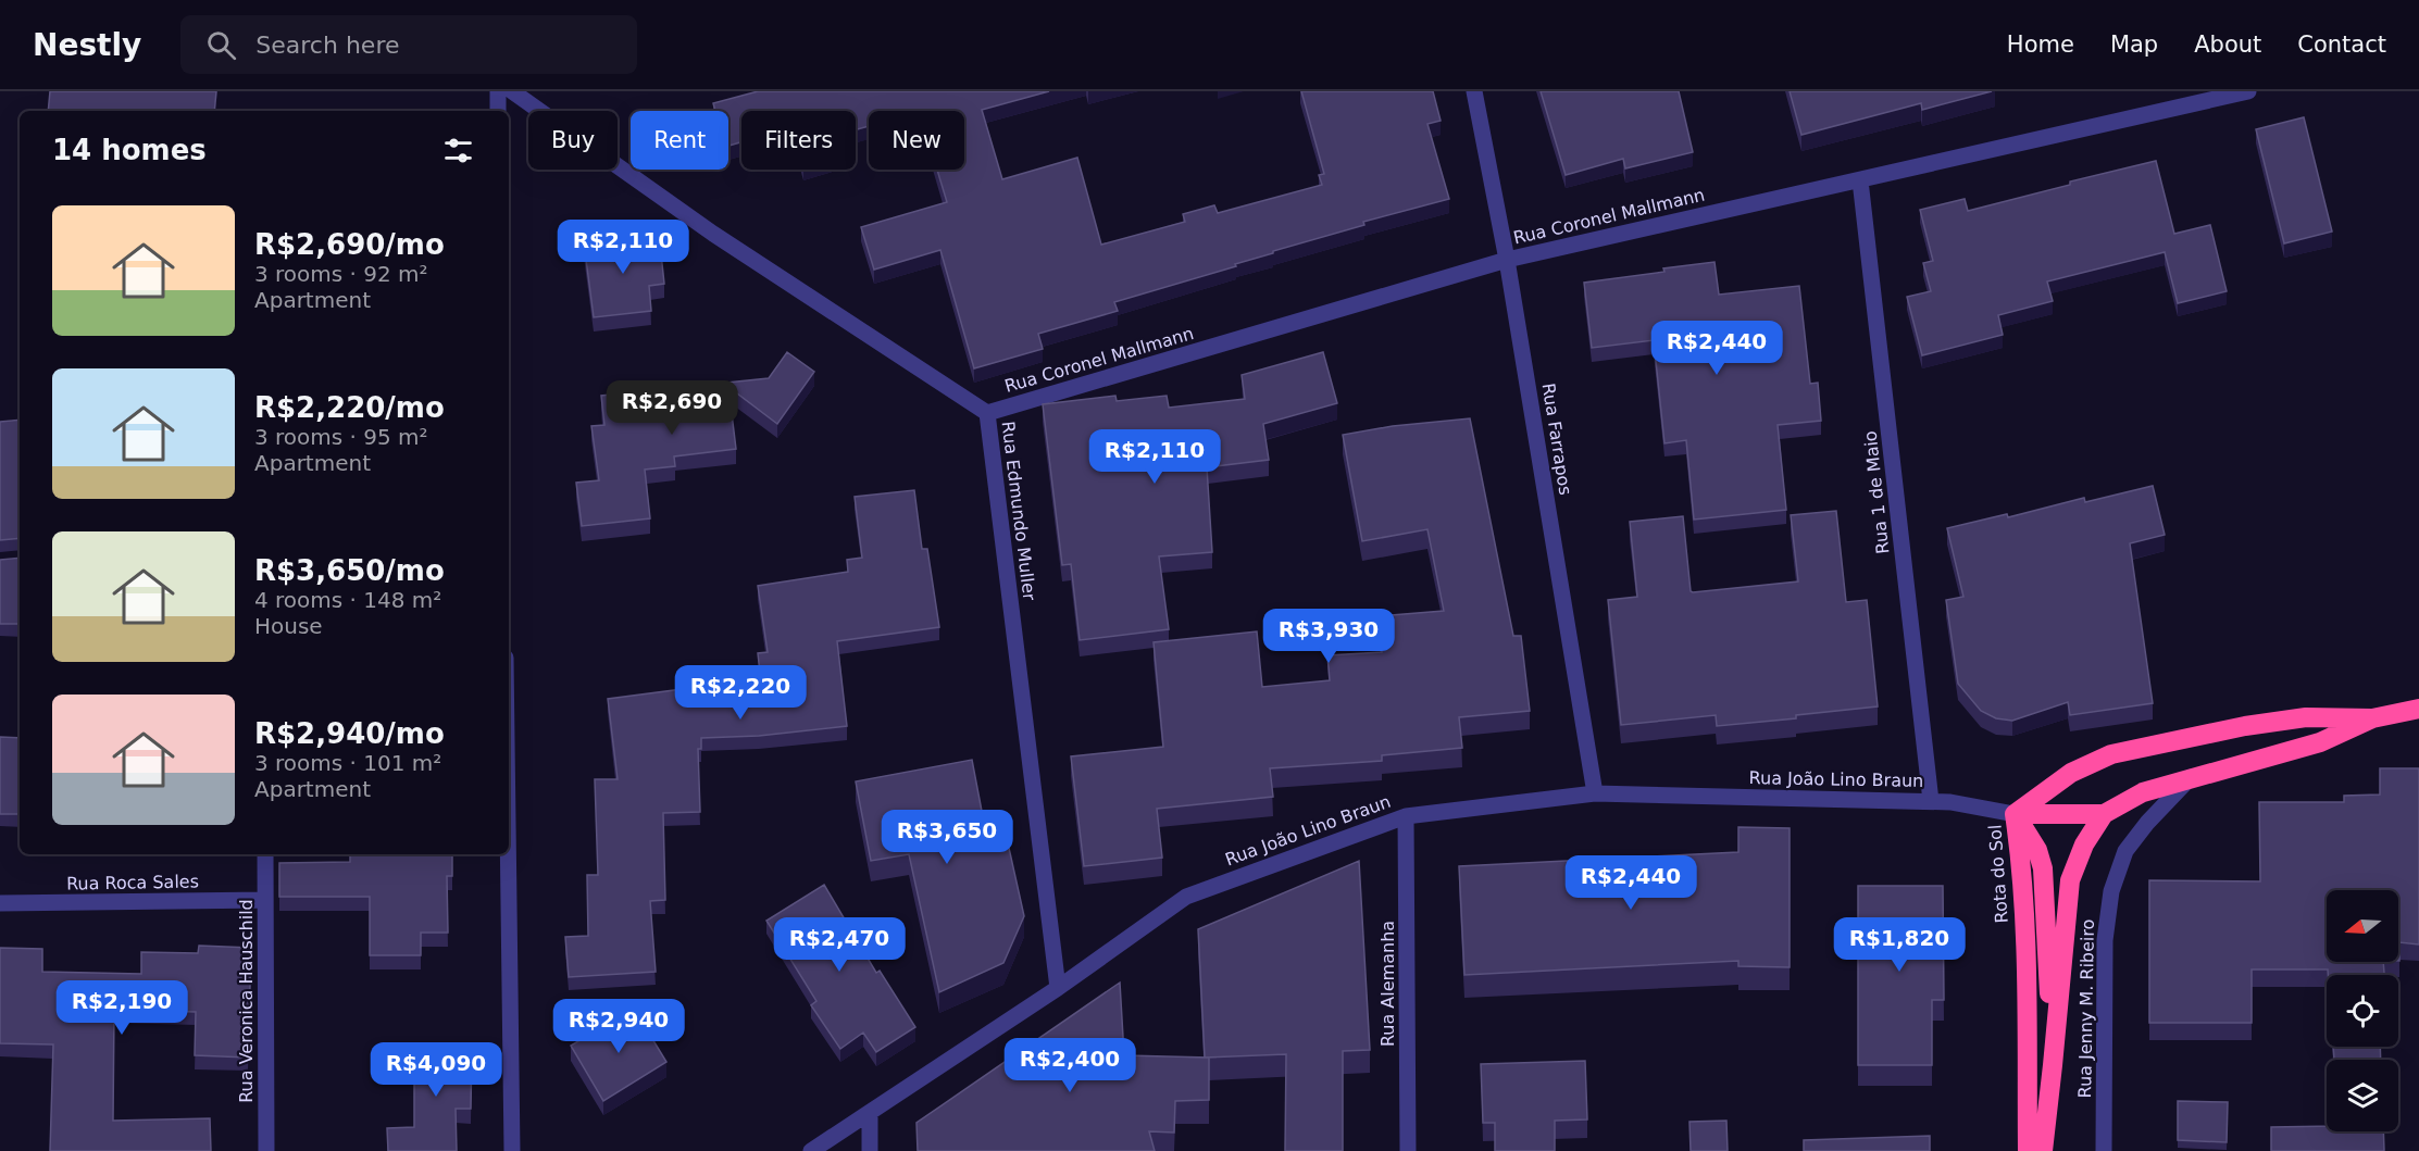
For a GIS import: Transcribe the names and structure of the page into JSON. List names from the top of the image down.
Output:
{
  "streets": {
    "highway": ["Rota do Sol"],
    "street": [
      "Rua Coronel Mallmann",
      "Rua Farrapos",
      "Rua 1 de Maio",
      "Rua Edmundo Muller",
      "Rua João Lino Braun",
      "Rua Roca Sales",
      "Rua Alemanha",
      "Rua Veronica Hauschild",
      "Rua Jenny M. Ribeiro"
    ]
  },
  "crossings": [
    ["Rua Coronel Mallmann", "Rua Farrapos"],
    ["Rua Coronel Mallmann", "Rua 1 de Maio"],
    ["Rua Coronel Mallmann", "Rua Edmundo Muller"],
    ["Rua Farrapos", "Rua João Lino Braun"],
    ["Rua 1 de Maio", "Rua João Lino Braun"],
    ["Rua Edmundo Muller", "Rua João Lino Braun"],
    ["Rua João Lino Braun", "Rota do Sol"],
    ["Rua João Lino Braun", "Rua Alemanha"],
    ["Rota do Sol", "Rua Jenny M. Ribeiro"],
    ["Rua Roca Sales", "Rua Veronica Hauschild"]
  ],
  "north": "left",
  "page": {
    "header": "Nestly",
    "search": "Search here",
    "nav": [
      "Home",
      "Map",
      "About",
      "Contact"
    ],
    "chip": [
      "Buy",
      "Rent",
      "Filters",
      "New"
    ],
    "heading": "14 homes",
    "list": [
      {
        "name": "R$2,690/mo",
        "note": "3 rooms · 92 m² · Apartment"
      },
      {
        "name": "R$2,220/mo",
        "note": "3 rooms · 95 m² · Apartment"
      },
      {
        "name": "R$3,650/mo",
        "note": "4 rooms · 148 m² · House"
      },
      {
        "name": "R$2,940/mo",
        "note": "3 rooms · 101 m² · Apartment"
      }
    ],
    "price": [
      "R$2,110",
      "R$2,440",
      "R$2,690",
      "R$2,110",
      "R$3,930",
      "R$2,220",
      "R$3,650",
      "R$2,440",
      "R$2,470",
      "R$1,820",
      "R$2,190",
      "R$2,940",
      "R$2,400",
      "R$4,090"
    ]
  }
}
